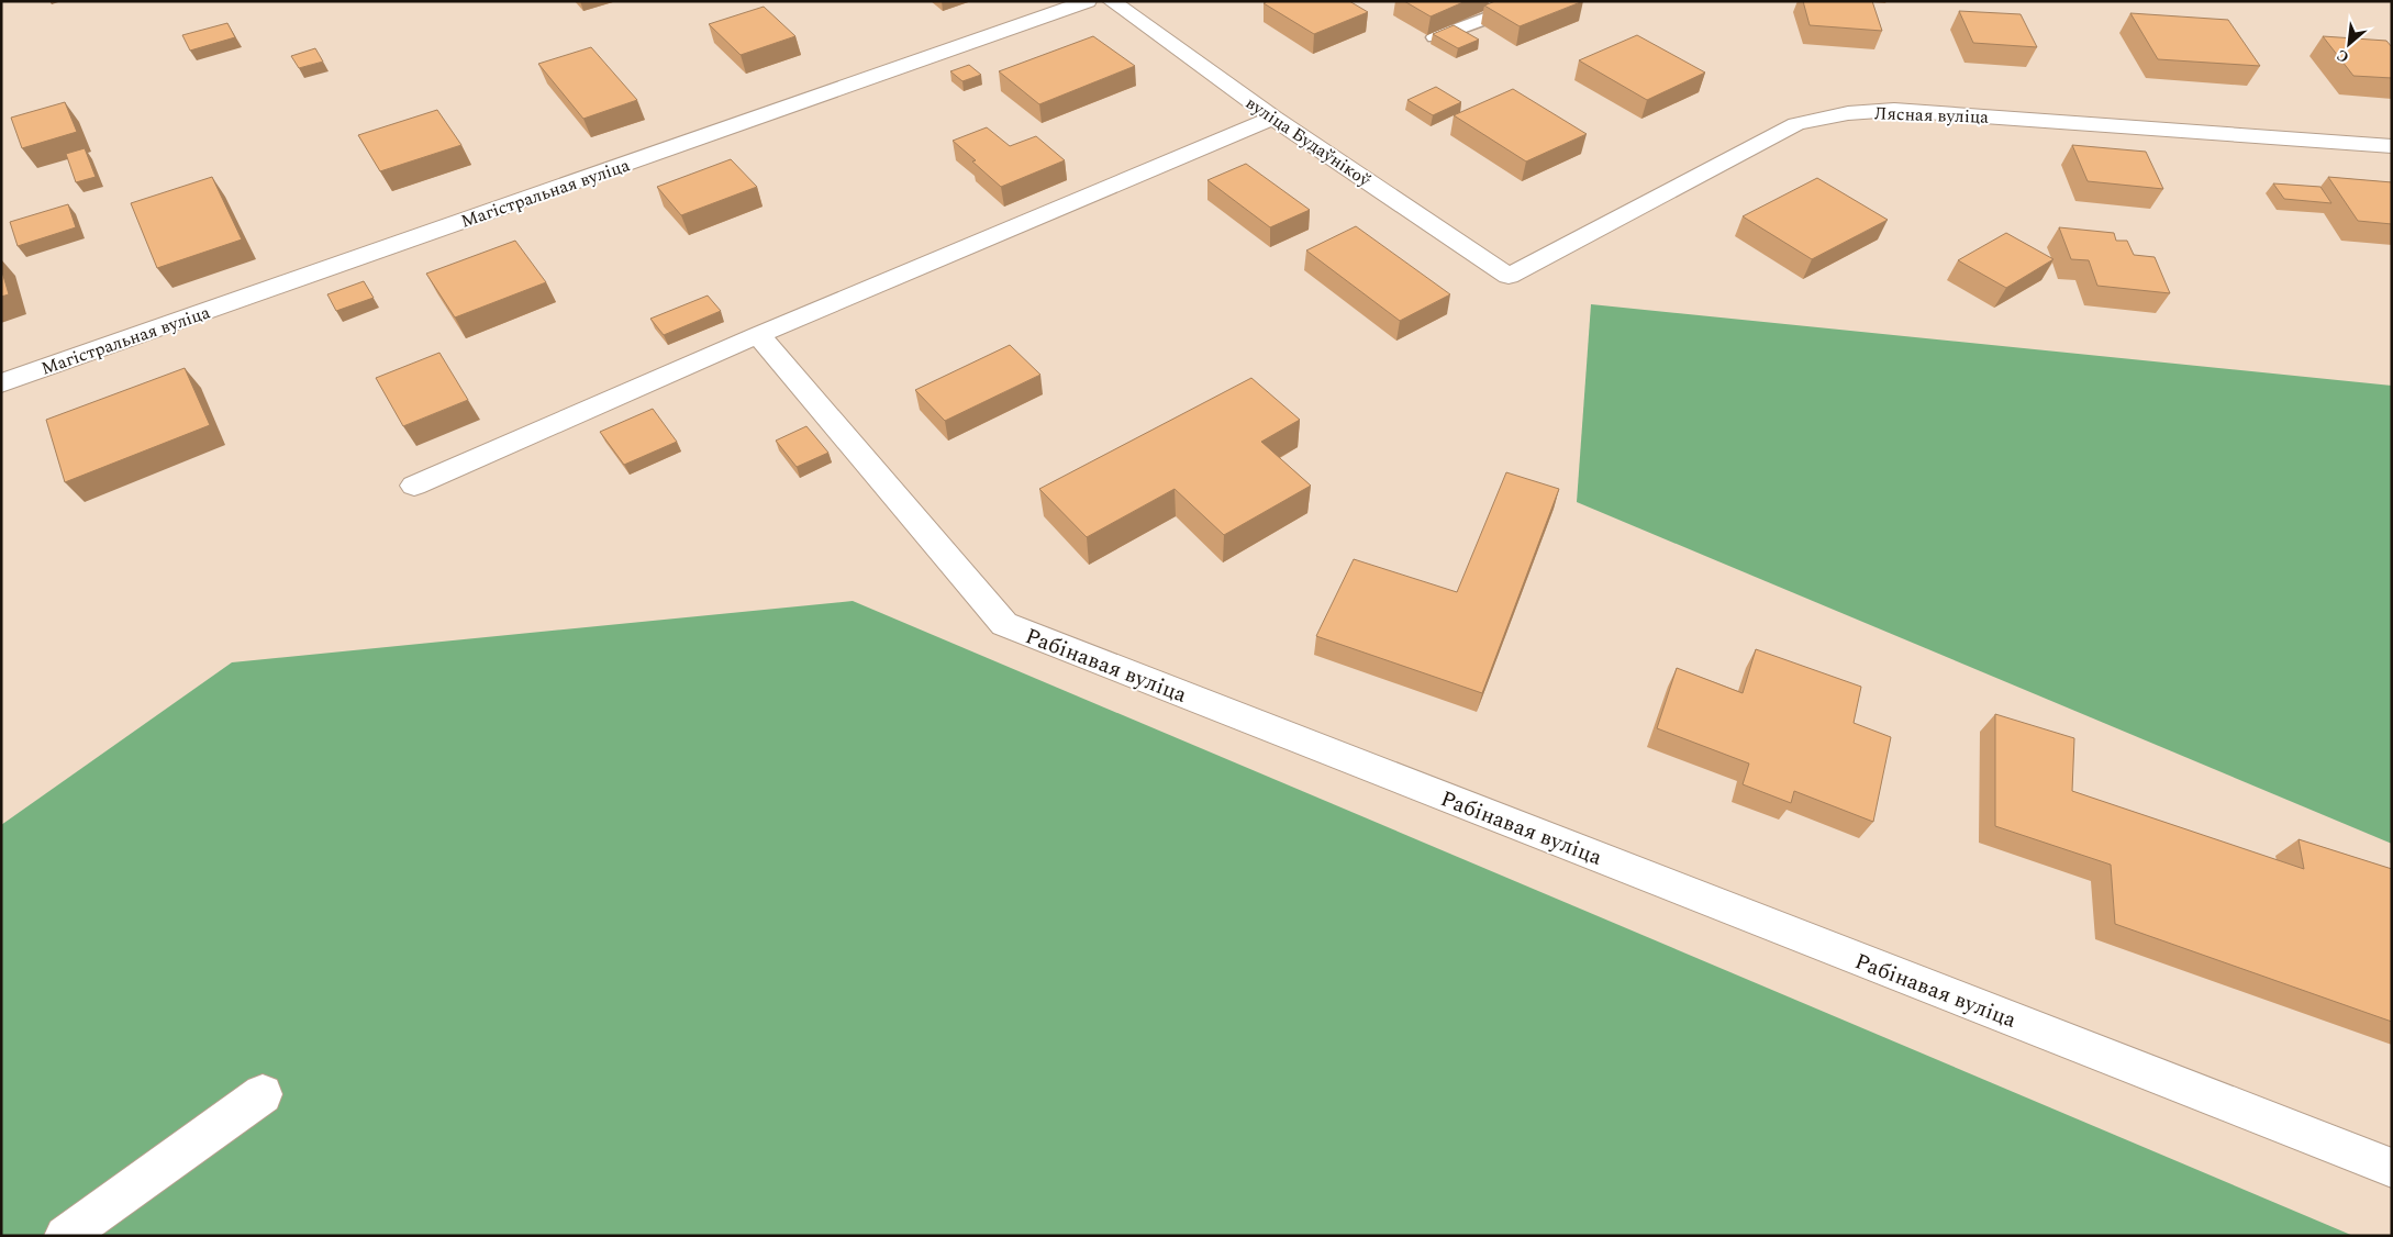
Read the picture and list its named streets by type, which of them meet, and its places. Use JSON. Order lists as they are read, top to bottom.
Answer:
{
  "streets": {
    "street": [
      "Лясная вуліца",
      "вуліца Будаўнікоў",
      "Магістральная вуліца",
      "Рабінавая вуліца"
    ]
  },
  "crossings": [
    ["Лясная вуліца", "вуліца Будаўнікоў"]
  ],
  "north": "bottom left"
}
